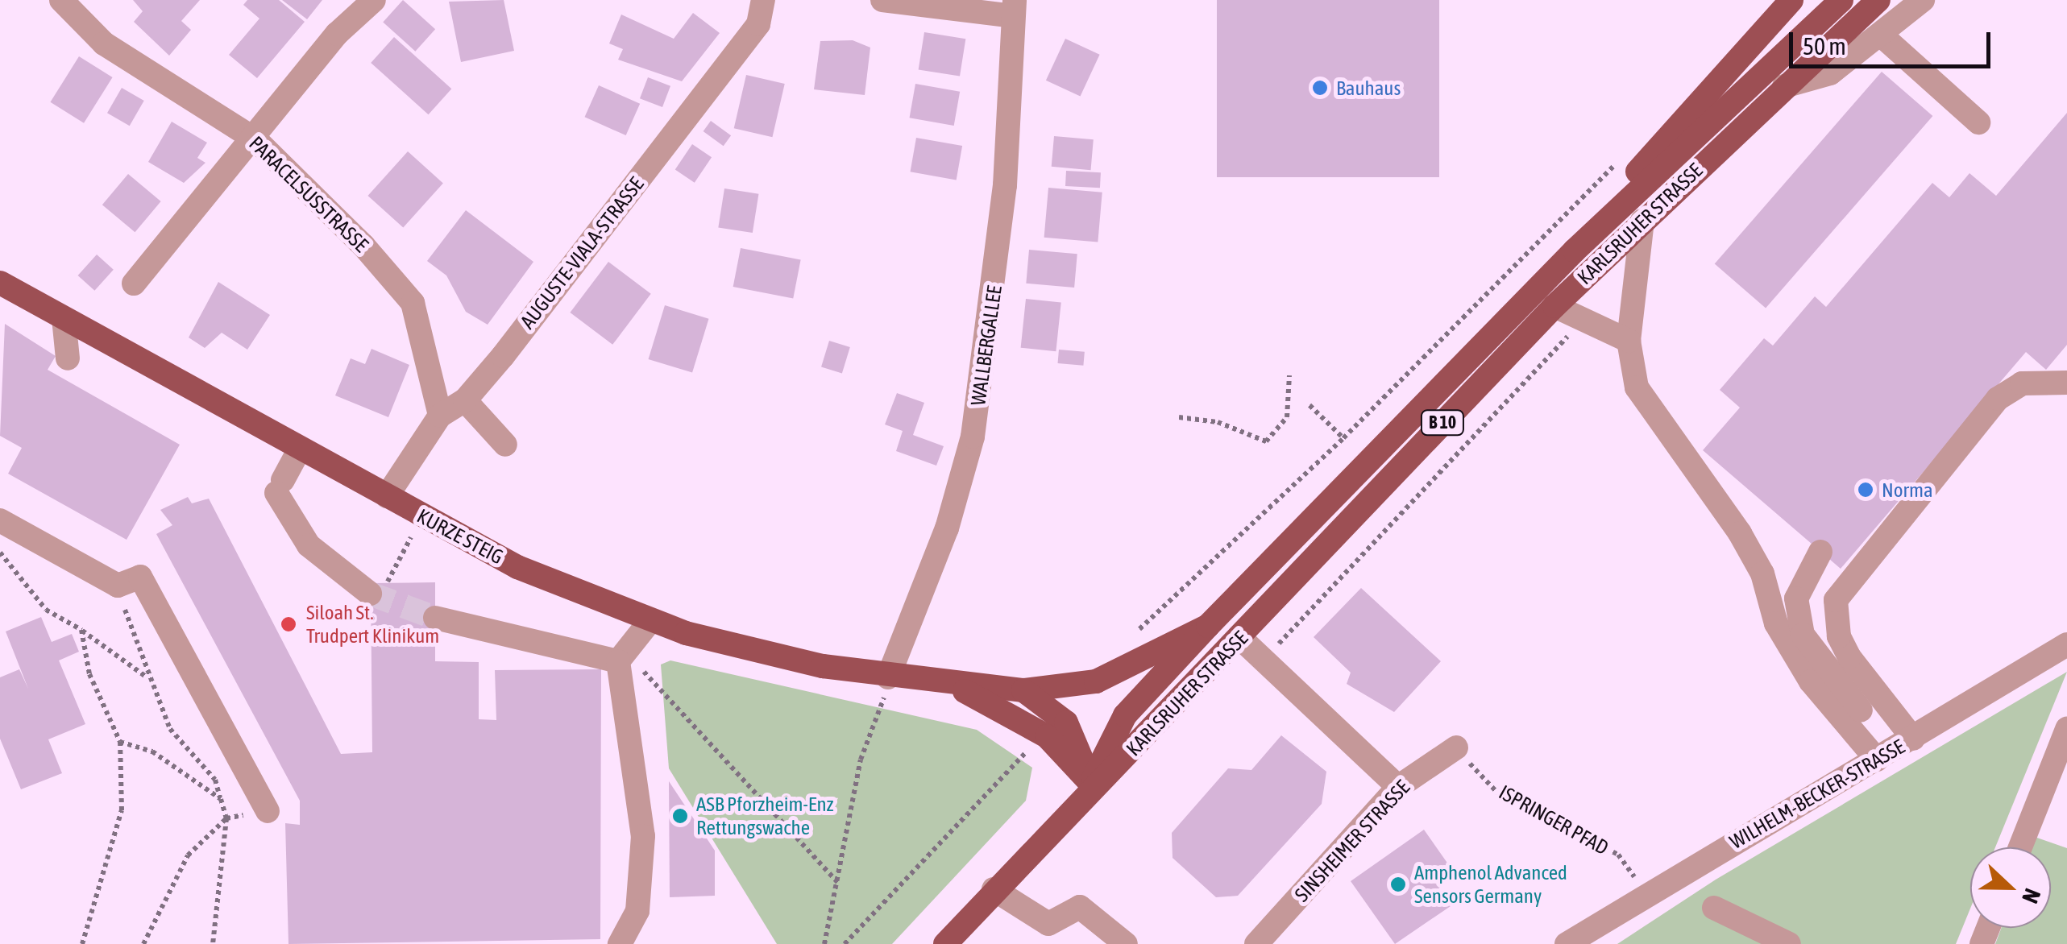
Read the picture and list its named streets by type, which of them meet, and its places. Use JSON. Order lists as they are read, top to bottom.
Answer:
{
  "streets": {
    "main road": ["KARLSRUHER STRASSE", "B 10", "KURZE STEIG"],
    "street": [
      "PARACELSUSSTRASSE",
      "AUGUSTE-VIALA-STRASSE",
      "WALLBERGALLEE",
      "WILHELM-BECKER-STRASSE",
      "SINSHEIMER STRASSE"
    ],
    "path": ["ISPRINGER PFAD"]
  },
  "crossings": [
    ["PARACELSUSSTRASSE", "AUGUSTE-VIALA-STRASSE"],
    ["KARLSRUHER STRASSE", "B 10"],
    ["KARLSRUHER STRASSE", "KURZE STEIG"],
    ["AUGUSTE-VIALA-STRASSE", "KURZE STEIG"],
    ["WALLBERGALLEE", "KURZE STEIG"],
    ["B 10", "KURZE STEIG"],
    ["WILHELM-BECKER-STRASSE", "ISPRINGER PFAD"],
    ["ISPRINGER PFAD", "SINSHEIMER STRASSE"]
  ],
  "places": [
    "Bauhaus",
    "Norma",
    "Siloah St. Trudpert Klinikum",
    "ASB Pforzheim-Enz Rettungswache",
    "Amphenol Advanced Sensors Germany"
  ],
  "scale_bar": "50 m",
  "north": "right"
}
